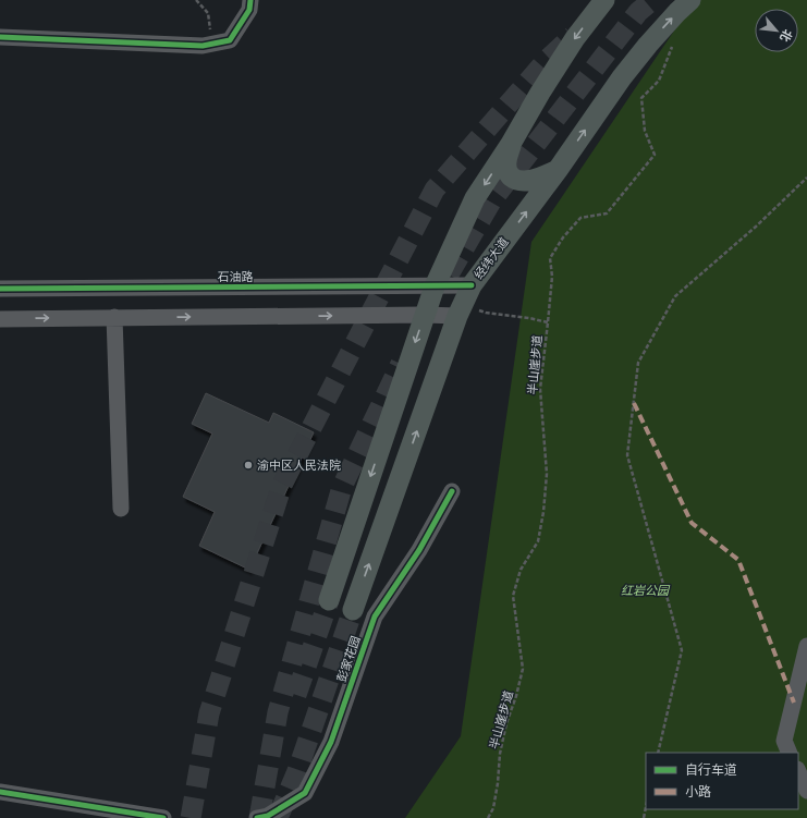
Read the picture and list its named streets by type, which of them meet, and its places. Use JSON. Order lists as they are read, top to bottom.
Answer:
{
  "streets": {
    "main road": ["经纬大道"],
    "street": ["石油路", "彭家花园"],
    "path": ["半山崖步道"]
  },
  "crossings": [
    ["经纬大道", "石油路"]
  ],
  "parks": ["红岩公园"],
  "places": ["渝中区人民法院"],
  "legend": ["自行车道", "小路"],
  "north": "bottom right"
}
